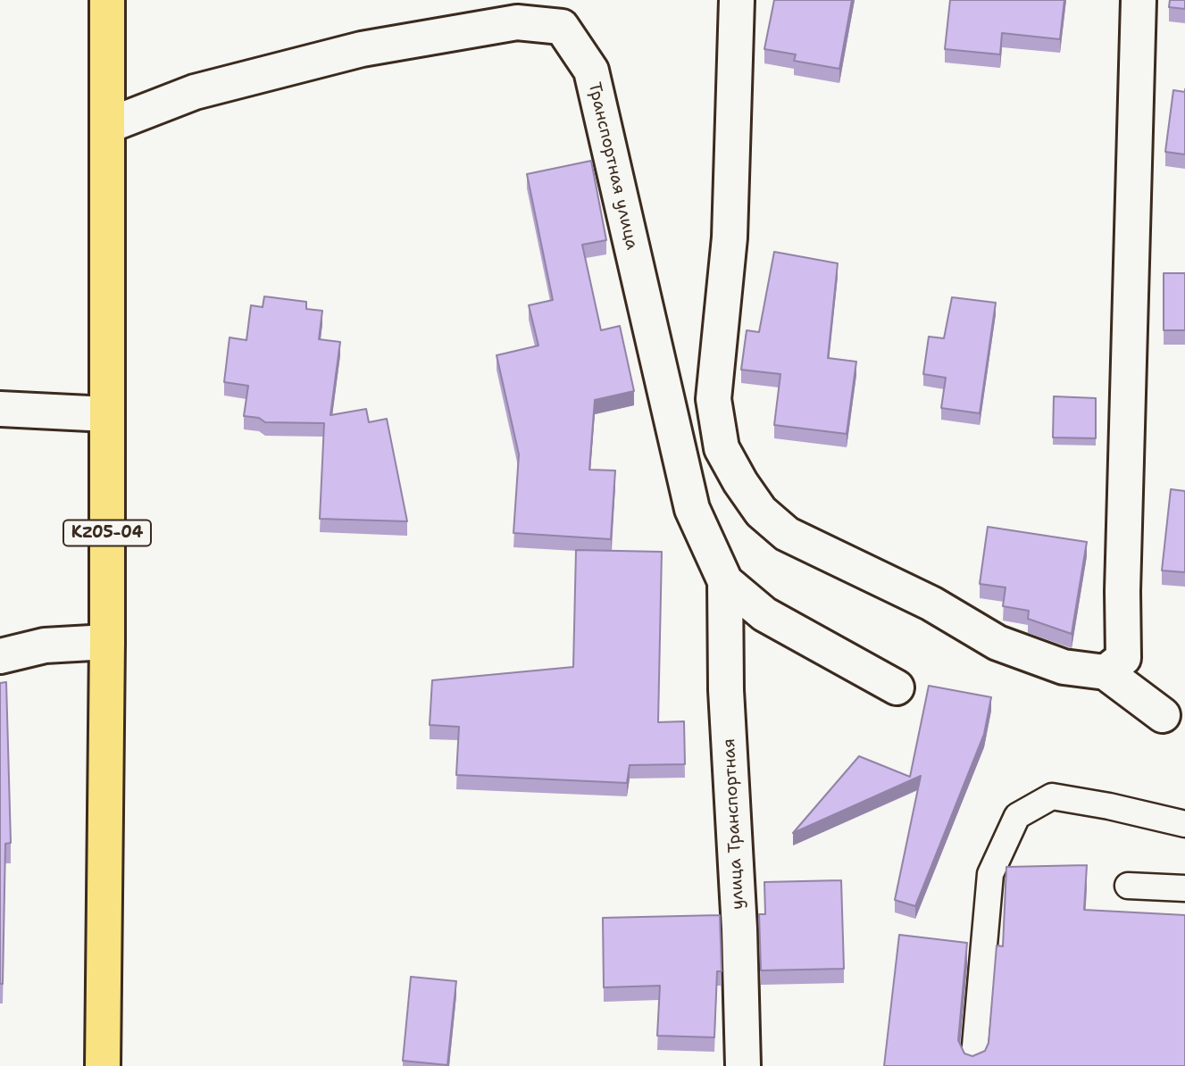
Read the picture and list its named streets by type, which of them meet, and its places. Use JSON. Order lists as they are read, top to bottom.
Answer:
{
  "streets": {
    "main road": ["KZ05-04"],
    "street": ["Транспортная улица", "улица Транспортная"]
  },
  "crossings": [
    ["Транспортная улица", "KZ05-04"],
    ["Транспортная улица", "улица Транспортная"]
  ]
}
